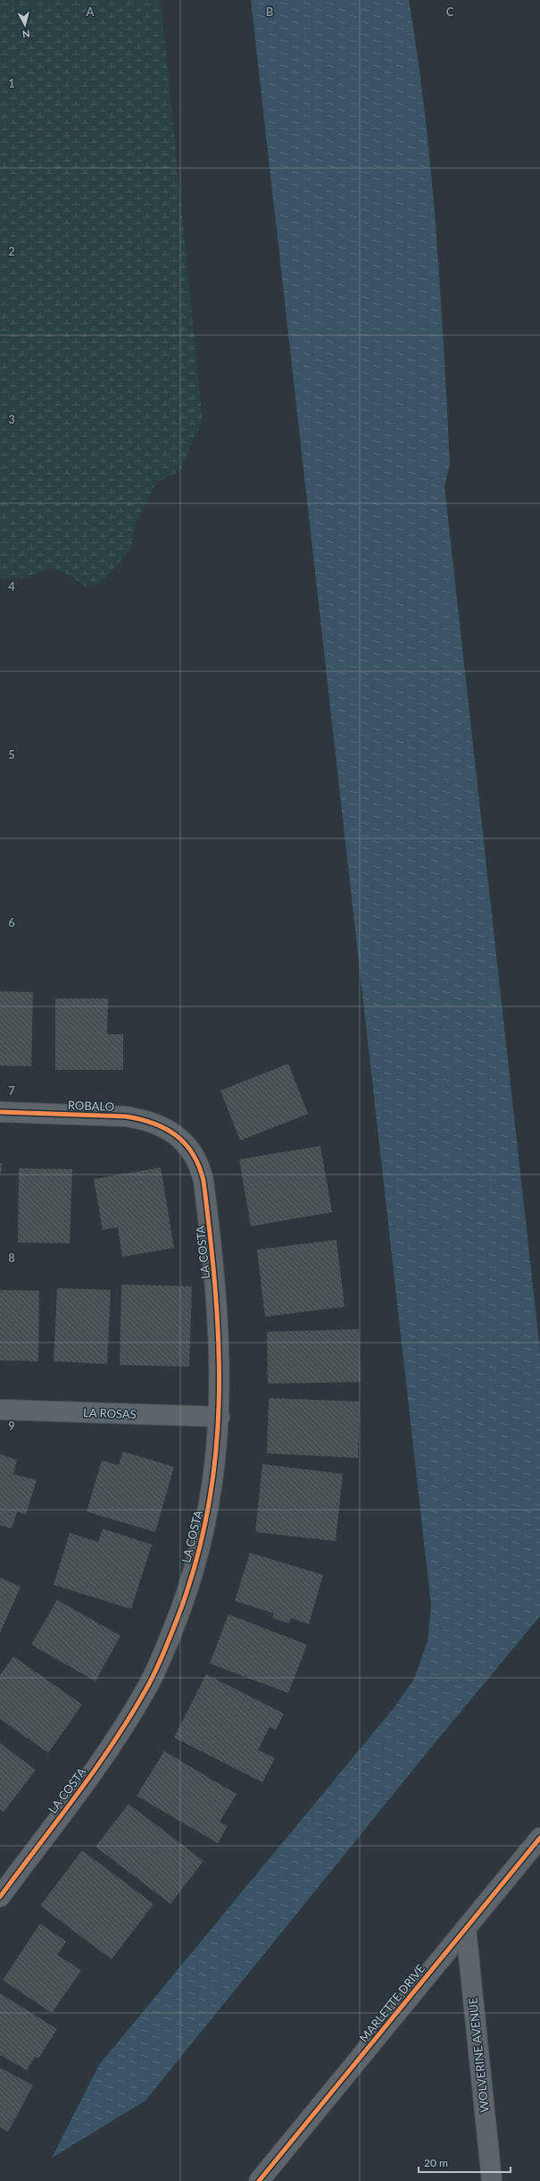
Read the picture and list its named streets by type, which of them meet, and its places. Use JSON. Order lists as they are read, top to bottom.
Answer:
{
  "streets": {
    "street": [
      "ROBALO",
      "LA COSTA",
      "LA ROSAS",
      "MARLETTE DRIVE",
      "WOLVERINE AVENUE"
    ]
  },
  "crossings": [
    ["ROBALO", "LA COSTA"],
    ["LA COSTA", "LA ROSAS"],
    ["MARLETTE DRIVE", "WOLVERINE AVENUE"]
  ],
  "scale_bar": "20 m",
  "north": "bottom",
  "grid": {
    "columns": ["A", "B", "C"],
    "rows": [
      "1",
      "2",
      "3",
      "4",
      "5",
      "6",
      "7",
      "8",
      "9"
    ]
  }
}
